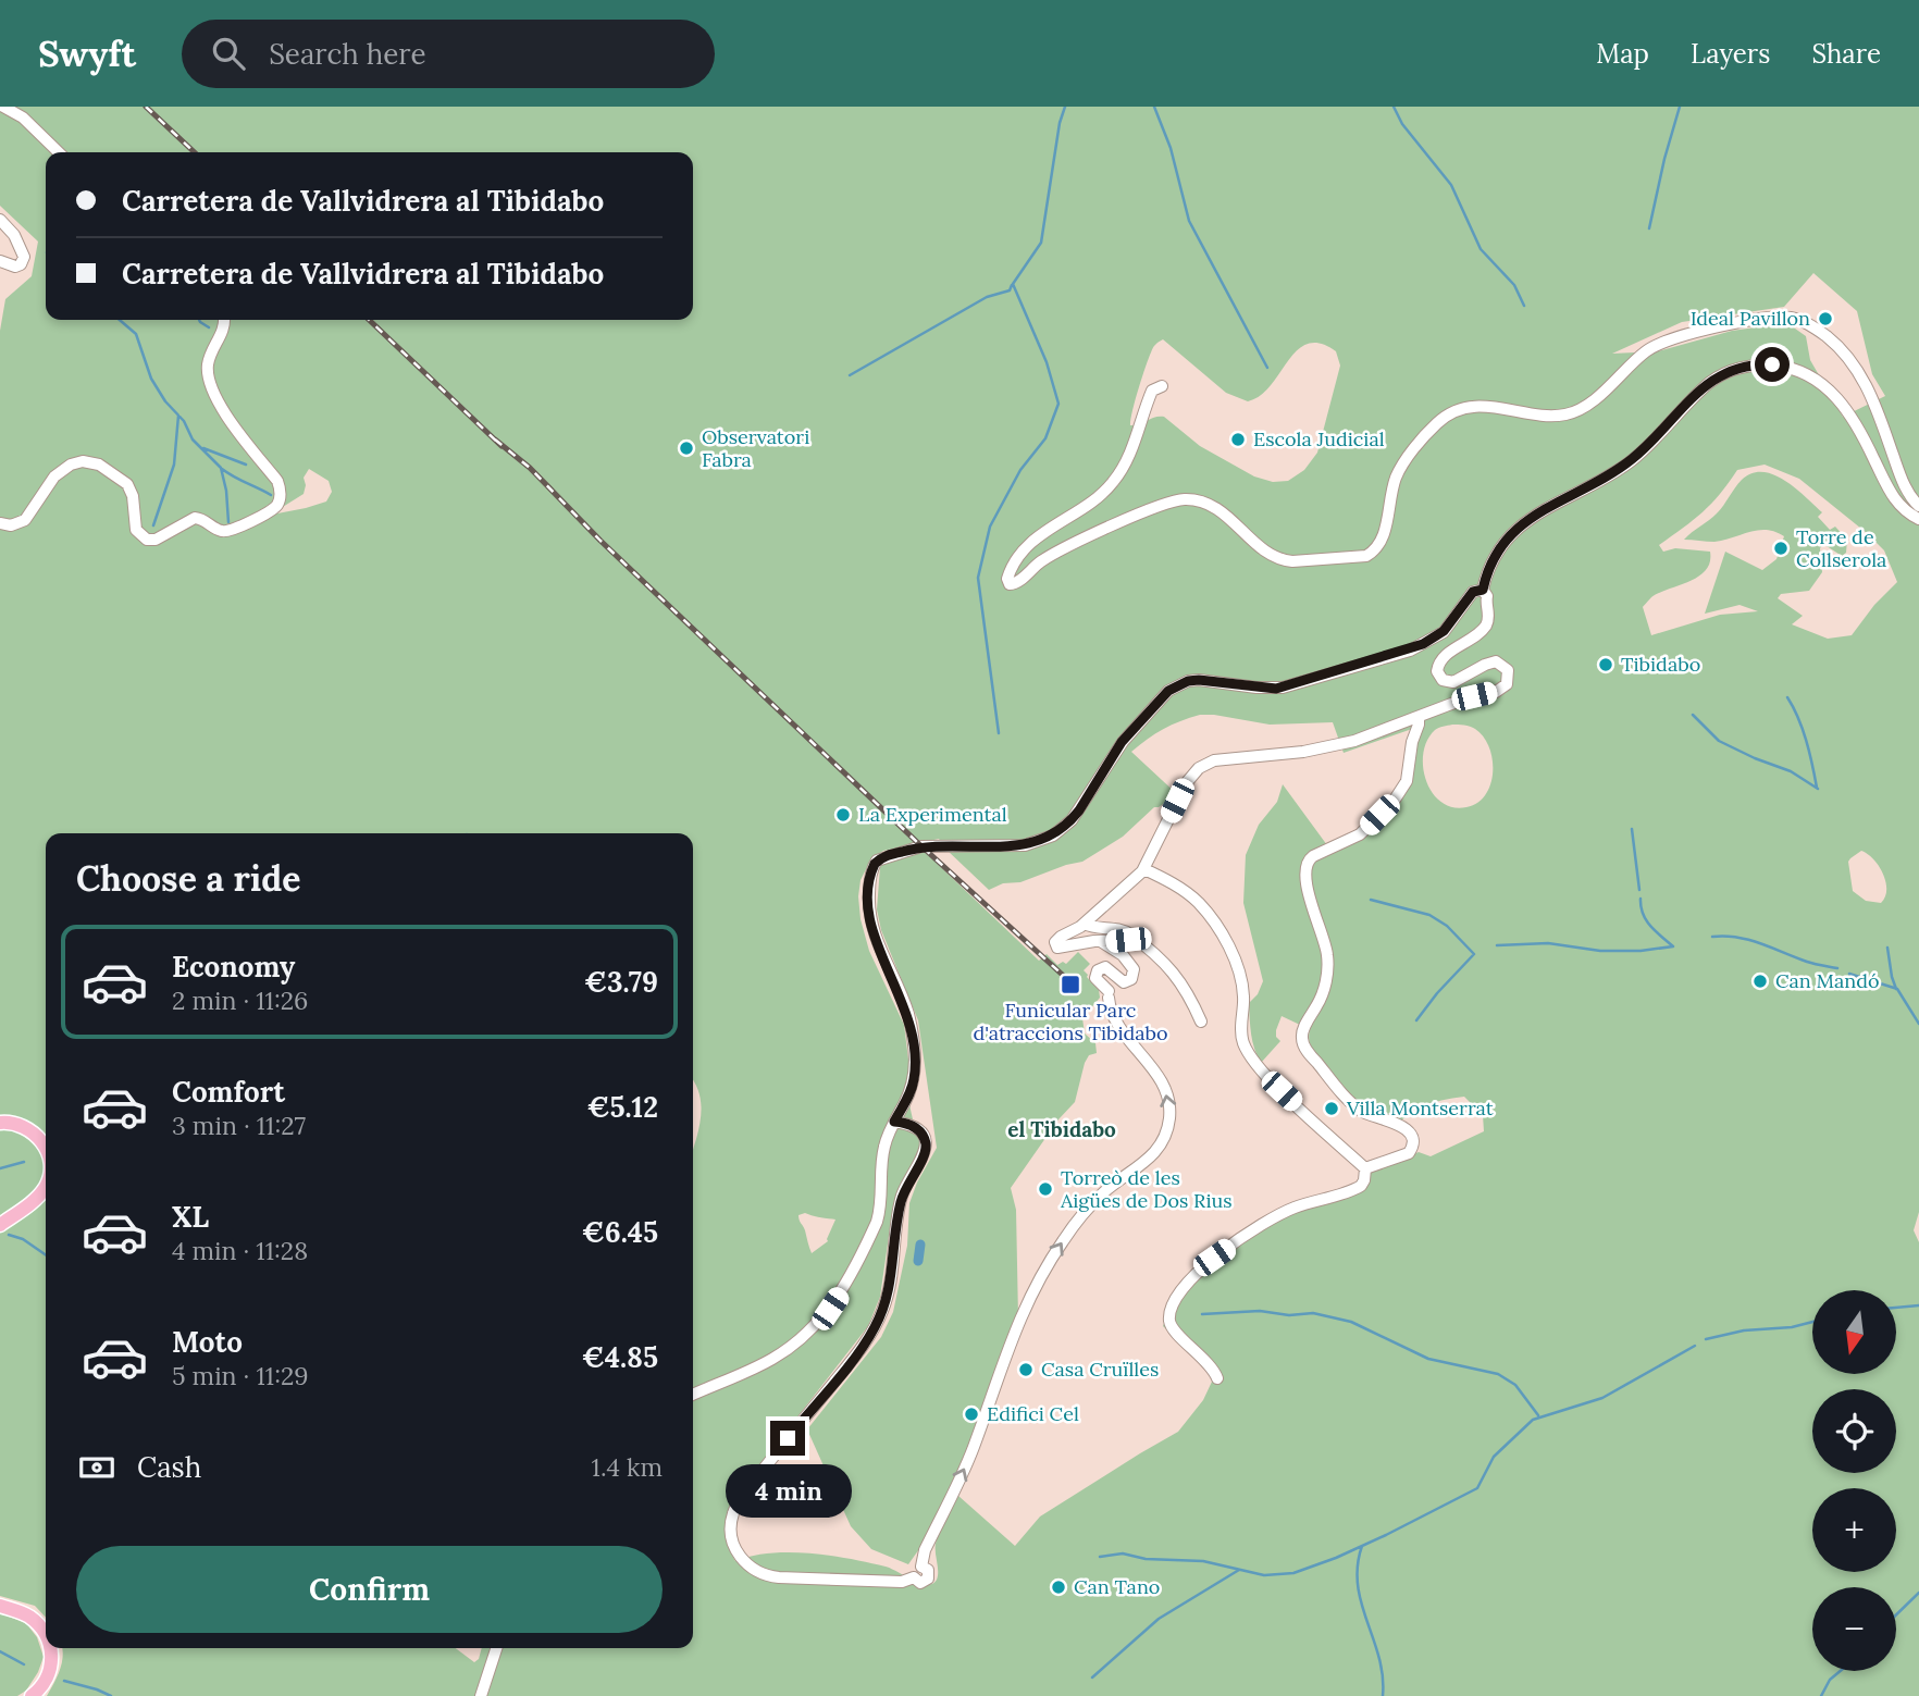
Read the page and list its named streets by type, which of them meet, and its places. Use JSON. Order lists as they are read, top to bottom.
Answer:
{
  "districts": ["el Tibidabo"],
  "places": {
    "other": [
      "Ideal Pavillon",
      "Escola Judicial",
      "Observatori Fabra",
      "Torre de Collserola",
      "Tibidabo",
      "La Experimental",
      "Can Mandó",
      "Villa Montserrat",
      "Torreò de les Aigües de Dos Rius",
      "Casa Cruïlles",
      "Edifici Cel",
      "Can Tano"
    ],
    "transit": ["Funicular Parc d'atraccions Tibidabo"]
  },
  "north": "bottom",
  "page": {
    "header": "Swyft",
    "search": "Search here",
    "nav": ["Map", "Layers", "Share"],
    "banner": ["Carretera de Vallvidrera al Tibidabo", "Carretera de Vallvidrera al Tibidabo"],
    "heading": "Choose a ride",
    "list": [
      {
        "name": "Economy",
        "note": "2 min · 11:26",
        "value": "€3.79"
      },
      {
        "name": "Comfort",
        "note": "3 min · 11:27",
        "value": "€5.12"
      },
      {
        "name": "XL",
        "note": "4 min · 11:28",
        "value": "€6.45"
      },
      {
        "name": "Moto",
        "note": "5 min · 11:29",
        "value": "€4.85"
      }
    ],
    "map_buttons": ["+", "−"],
    "pay": ["Cash", "1.4 km"],
    "bubble": "4 min",
    "buttons": "Confirm"
  }
}
